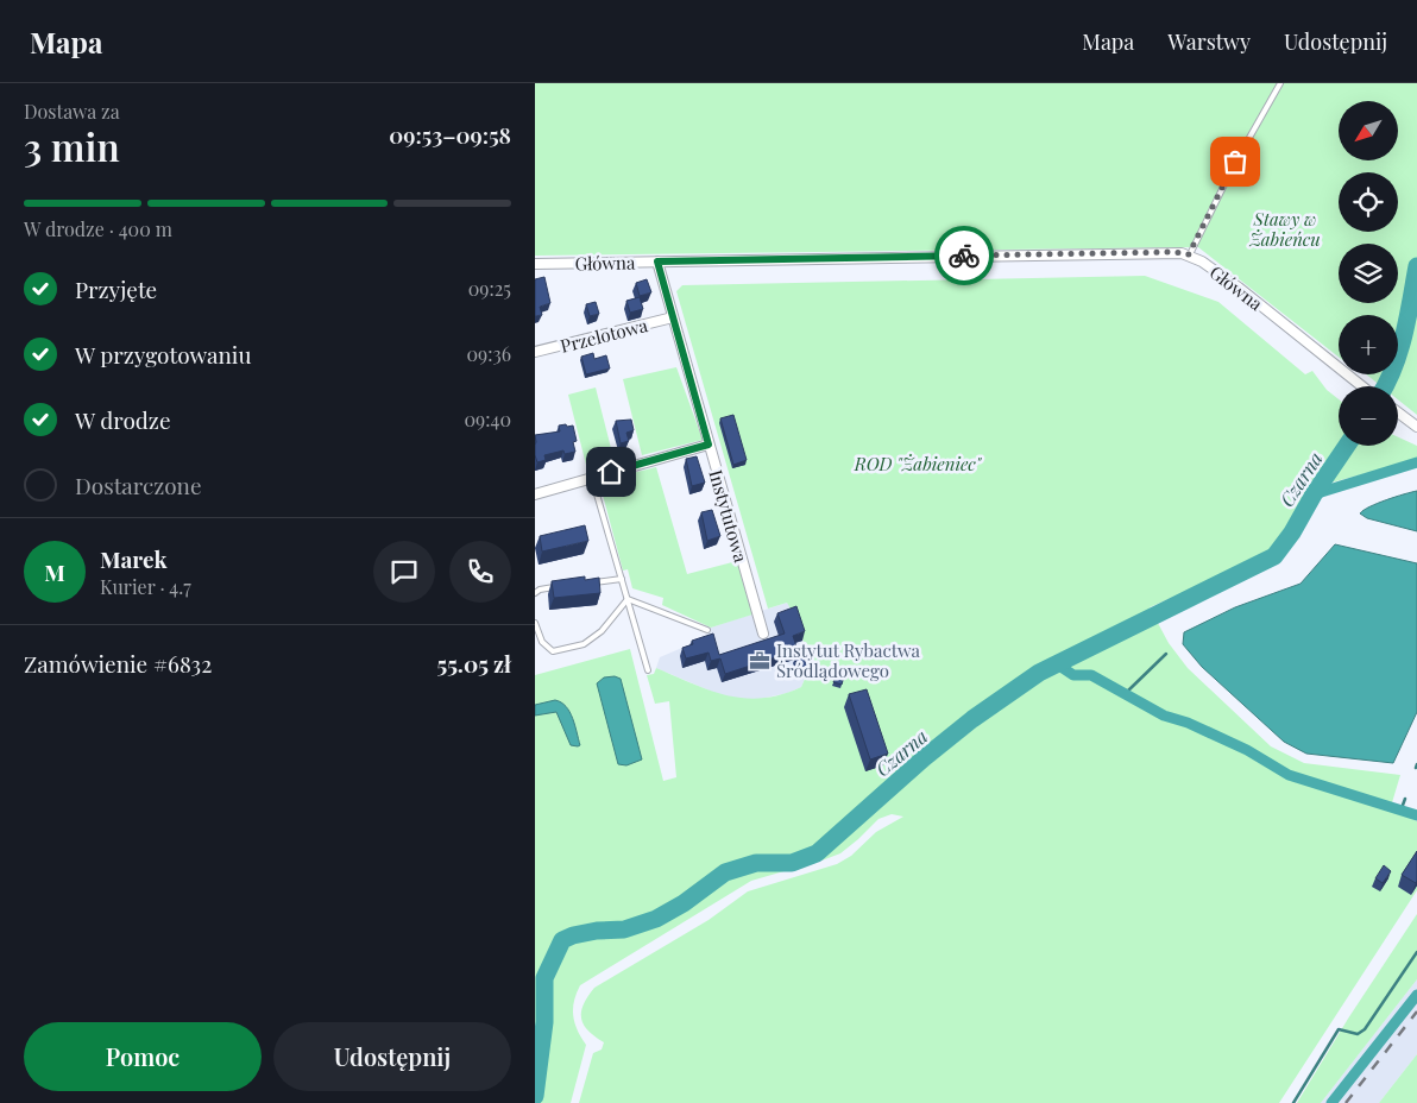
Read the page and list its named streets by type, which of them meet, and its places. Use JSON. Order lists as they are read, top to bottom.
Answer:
{
  "streets": {
    "street": ["Główna", "Przelotowa", "Instytutowa"]
  },
  "crossings": [
    ["Główna", "Instytutowa"],
    ["Przelotowa", "Instytutowa"]
  ],
  "water": ["Czarna"],
  "parks": ["Stawy w Żabieńcu", "ROD \"Żabieniec\""],
  "places": {
    "office": ["Instytut Rybactwa Śródlądowego"]
  },
  "north": "bottom left",
  "page": {
    "header": "Mapa",
    "nav": ["Mapa", "Warstwy", "Udostępnij"],
    "heading": ["3 min", "Dostawa za", "09:53–09:58"],
    "panel": [
      "Marek",
      "Kurier · 4.7",
      "Zamówienie #6832",
      "55.05 zł"
    ],
    "map_buttons": ["+", "−"],
    "bar": "W drodze · 400 m",
    "list": [
      ["Przyjęte", "09:25"],
      ["W przygotowaniu", "09:36"],
      ["W drodze", "09:40"],
      "Dostarczone"
    ],
    "round": "M",
    "buttons": ["Pomoc", "Udostępnij"]
  }
}
